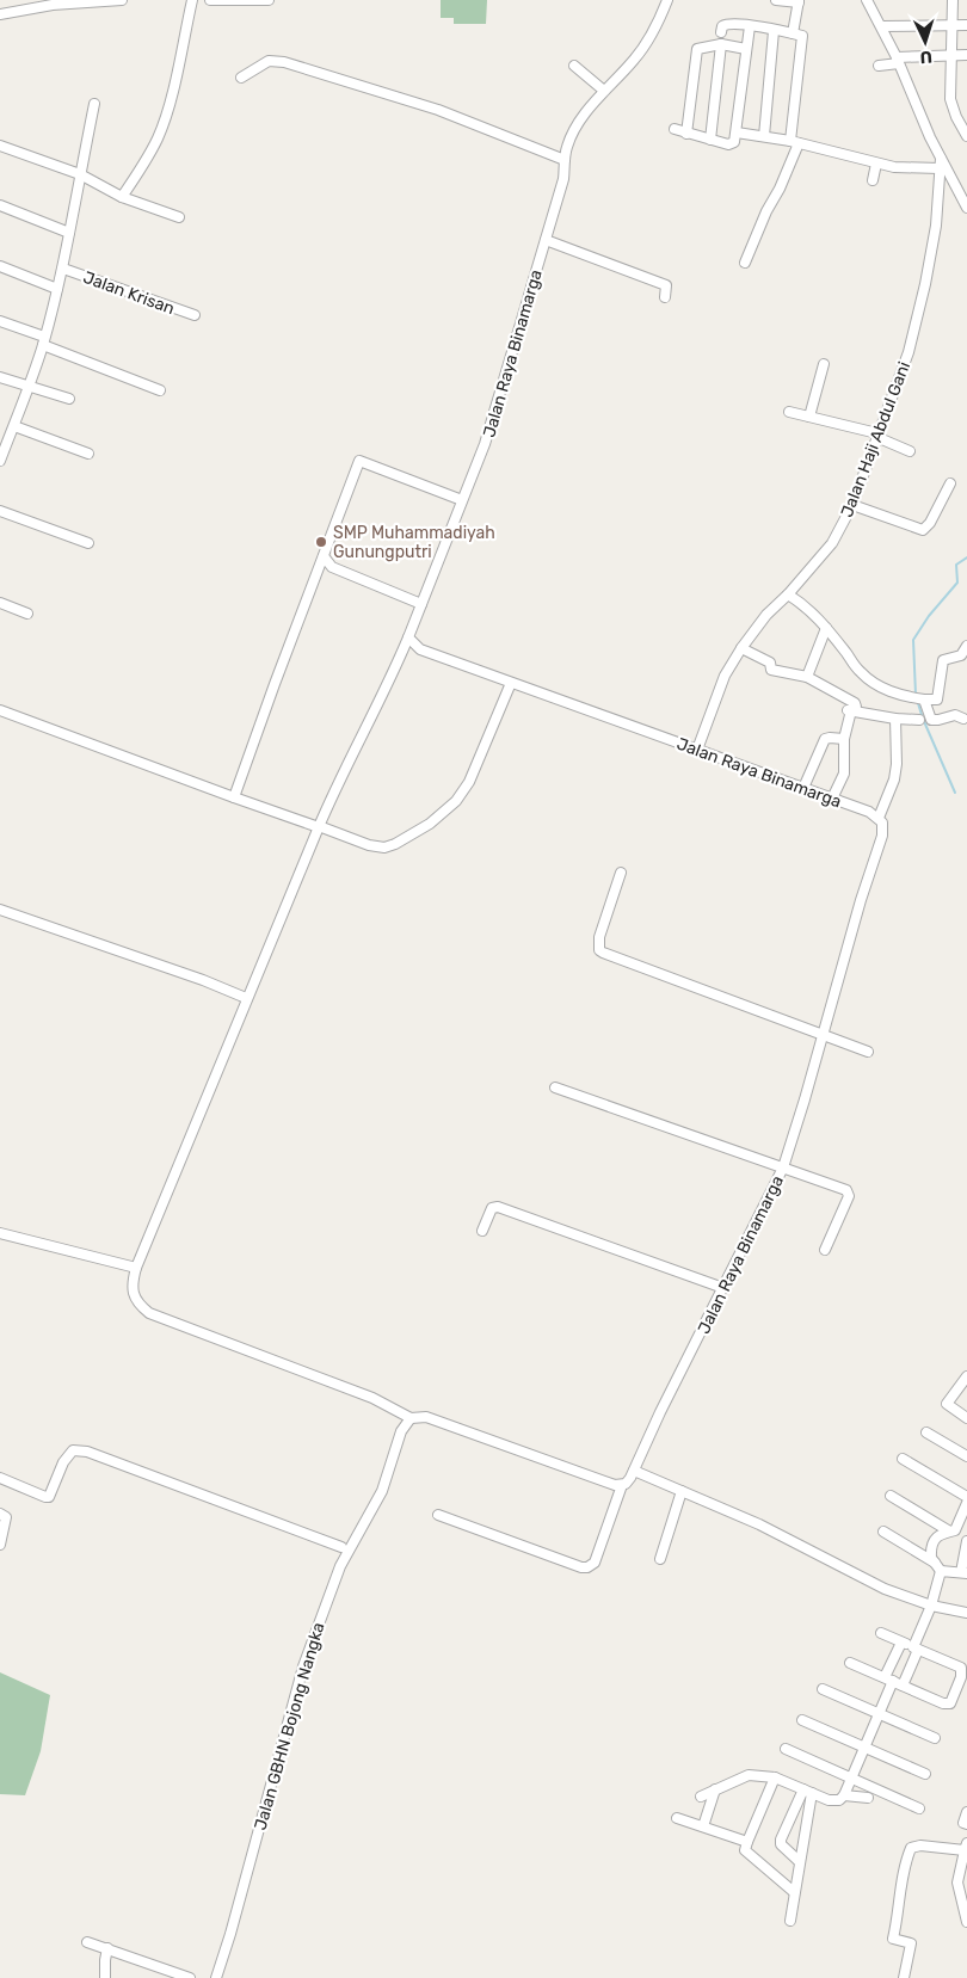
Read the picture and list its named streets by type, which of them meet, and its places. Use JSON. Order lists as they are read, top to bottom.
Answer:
{
  "streets": {
    "street": [
      "Jalan Krisan",
      "Jalan Raya Binamarga",
      "Jalan Haji Abdul Gani",
      "Jalan GBHN Bojong Nangka"
    ]
  },
  "crossings": [
    ["Jalan Raya Binamarga", "Jalan Haji Abdul Gani"]
  ],
  "places": ["SMP Muhammadiyah Gunungputri"],
  "north": "bottom"
}
